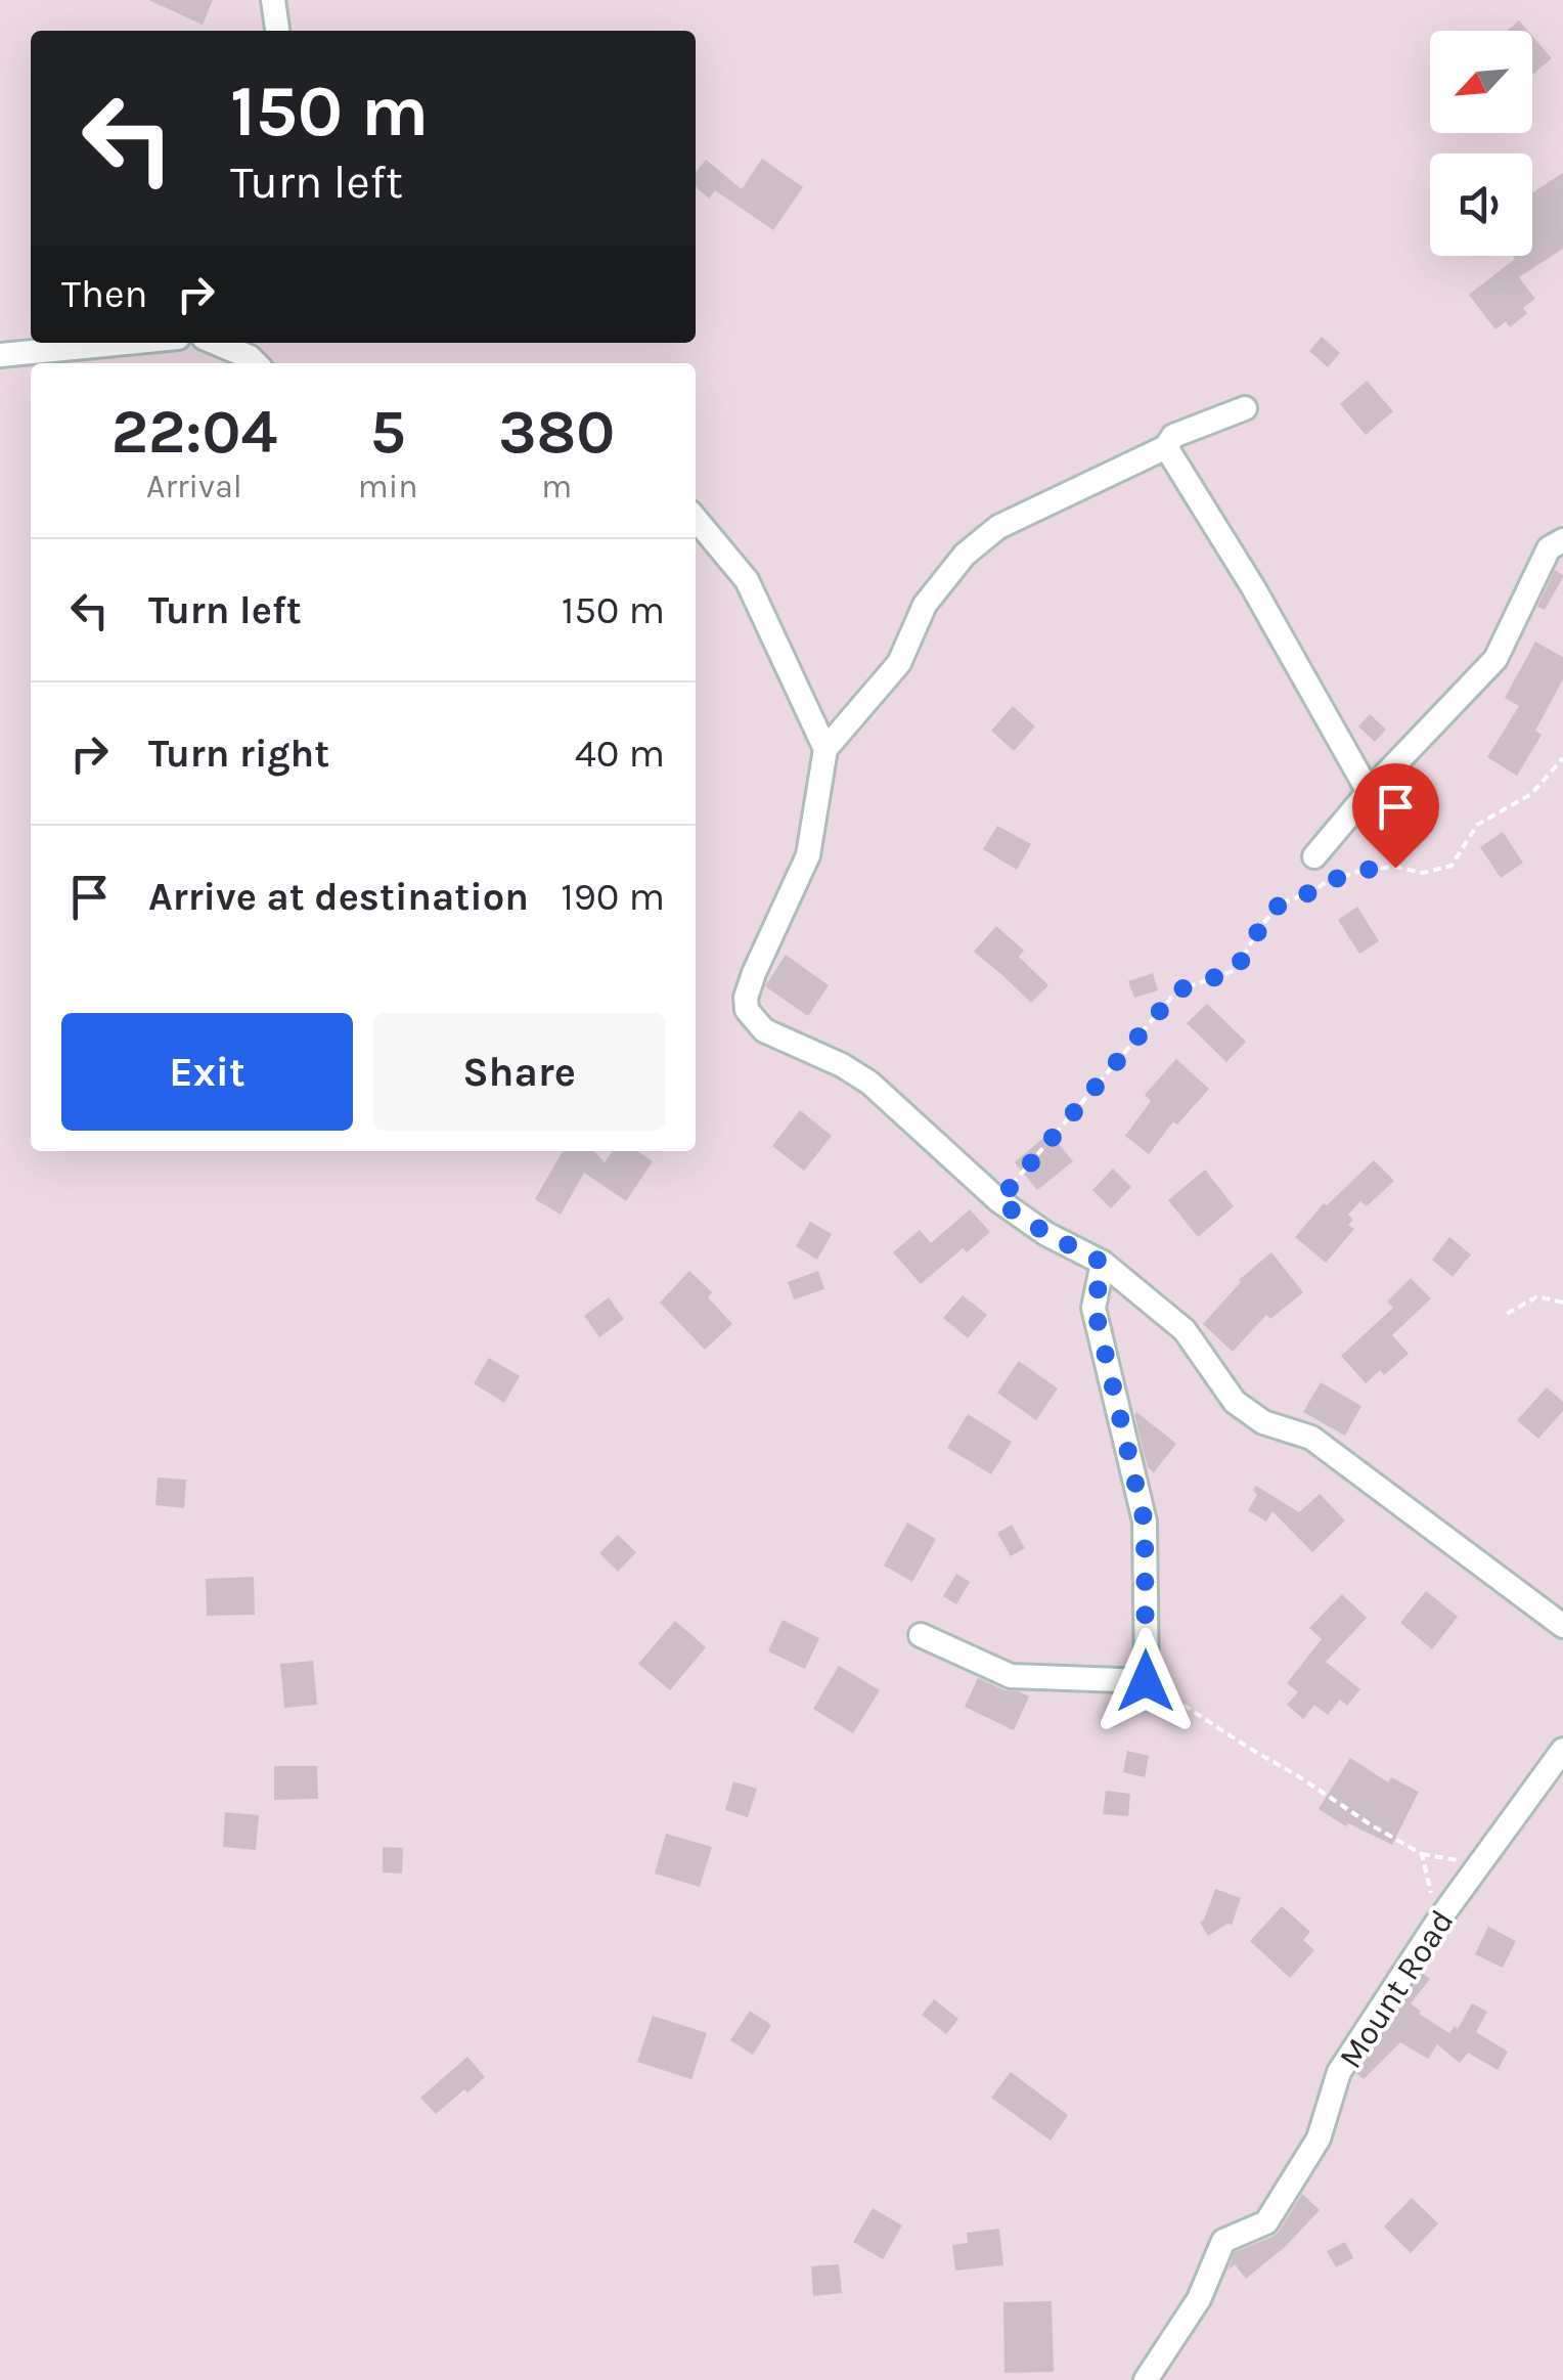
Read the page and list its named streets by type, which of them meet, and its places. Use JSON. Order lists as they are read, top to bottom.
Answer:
{
  "streets": {
    "street": ["Mount Road"]
  },
  "north": "bottom left",
  "page": {
    "turn": ["150 m", "Turn left"],
    "then": "Then",
    "eta": [
      "22:04",
      "Arrival",
      "5",
      "min",
      "380",
      "m"
    ],
    "list": [
      {
        "name": "Turn left",
        "value": "150 m"
      },
      {
        "name": "Turn right",
        "value": "40 m"
      },
      {
        "name": "Arrive at destination",
        "value": "190 m"
      }
    ],
    "buttons": ["Exit", "Share"]
  }
}
